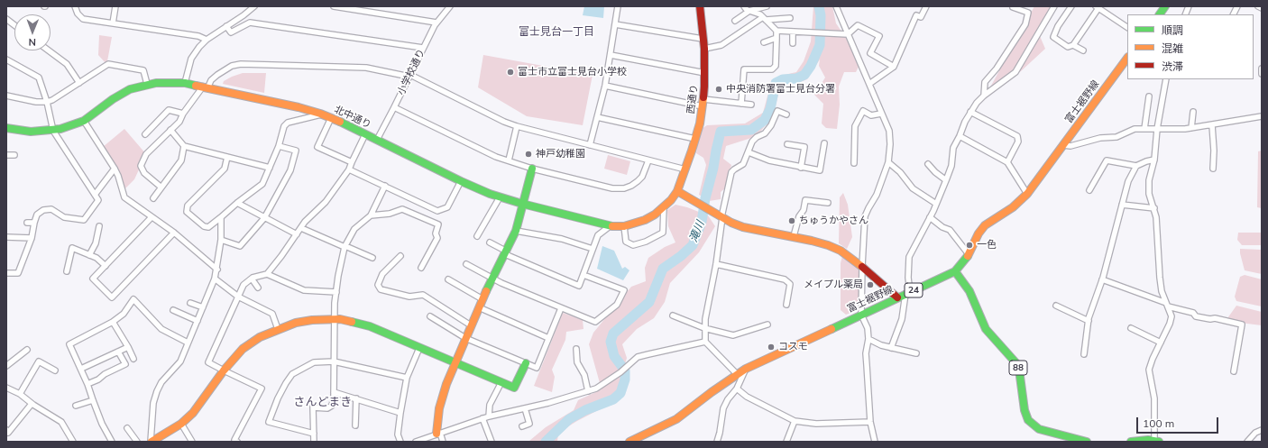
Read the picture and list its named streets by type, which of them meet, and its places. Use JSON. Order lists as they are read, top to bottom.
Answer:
{
  "streets": {
    "street": [
      "小学校通り",
      "西通り",
      "富士裾野線",
      "北中通り",
      "24",
      "88"
    ]
  },
  "crossings": [
    ["小学校通り", "北中通り"],
    ["西通り", "北中通り"],
    ["富士裾野線", "88"]
  ],
  "districts": ["富士見台一丁目", "さんどまき"],
  "water": ["滝川"],
  "places": [
    "富士市立富士見台小学校",
    "中央消防署富士見台分署",
    "神戸幼稚園",
    "ちゅうかやさん",
    "一色",
    "メイプル薬局",
    "コスモ"
  ],
  "legend": ["順調", "混雑", "渋滞"],
  "scale_bar": "100 m",
  "north": "bottom"
}
